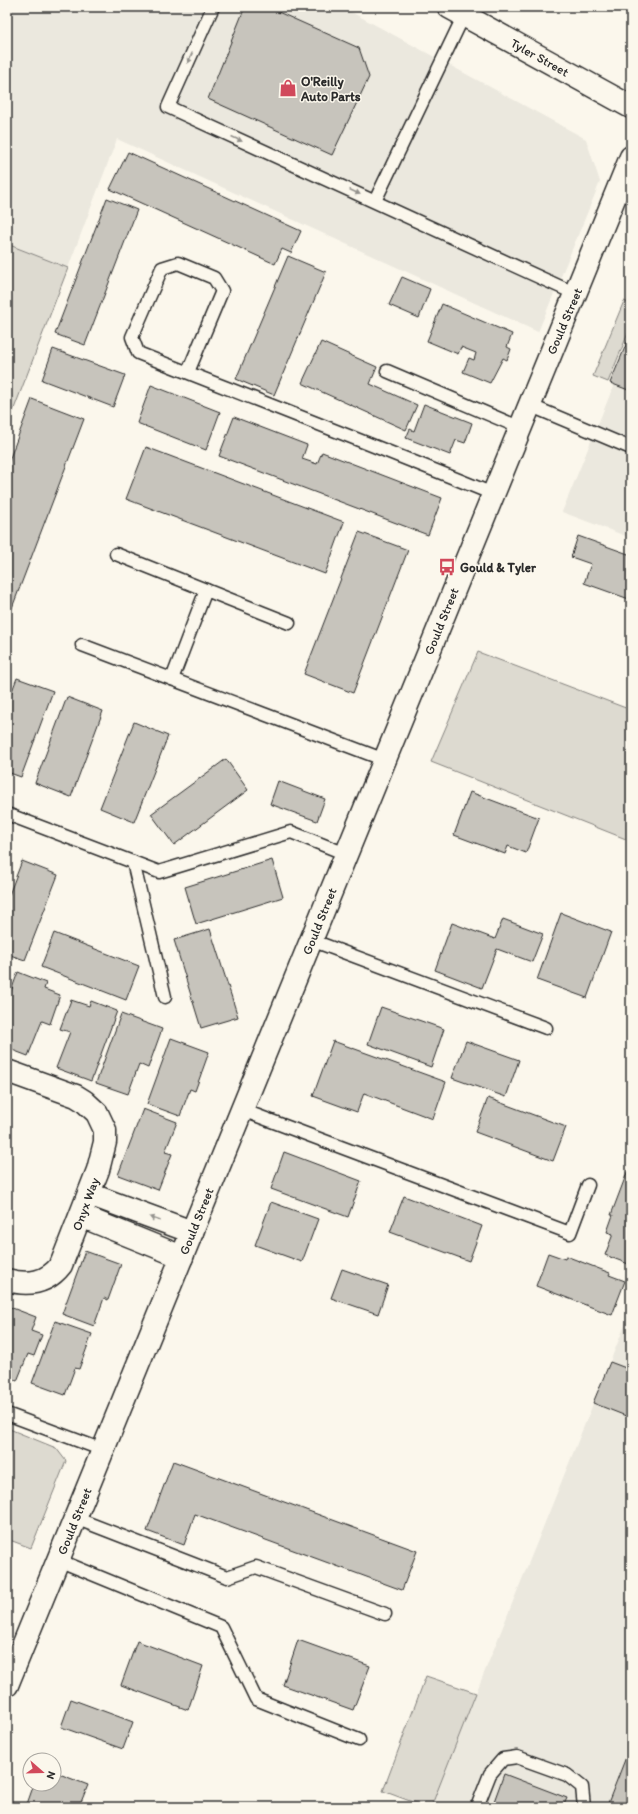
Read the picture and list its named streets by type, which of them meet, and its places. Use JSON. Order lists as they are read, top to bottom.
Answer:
{
  "streets": {
    "street": ["Tyler Street", "Gould Street", "Onyx Way"]
  },
  "places": {
    "shop": ["O'Reilly Auto Parts"],
    "bus stop": ["Gould & Tyler"]
  },
  "north": "right"
}
